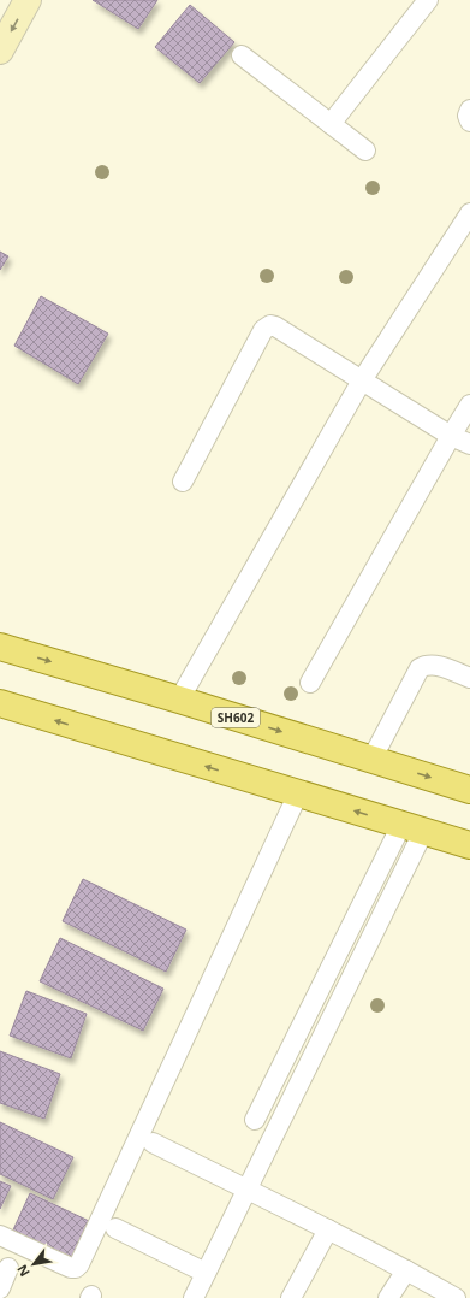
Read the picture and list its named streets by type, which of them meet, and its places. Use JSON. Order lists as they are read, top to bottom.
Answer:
{
  "streets": {
    "main road": ["SH602"]
  },
  "north": "bottom left"
}
